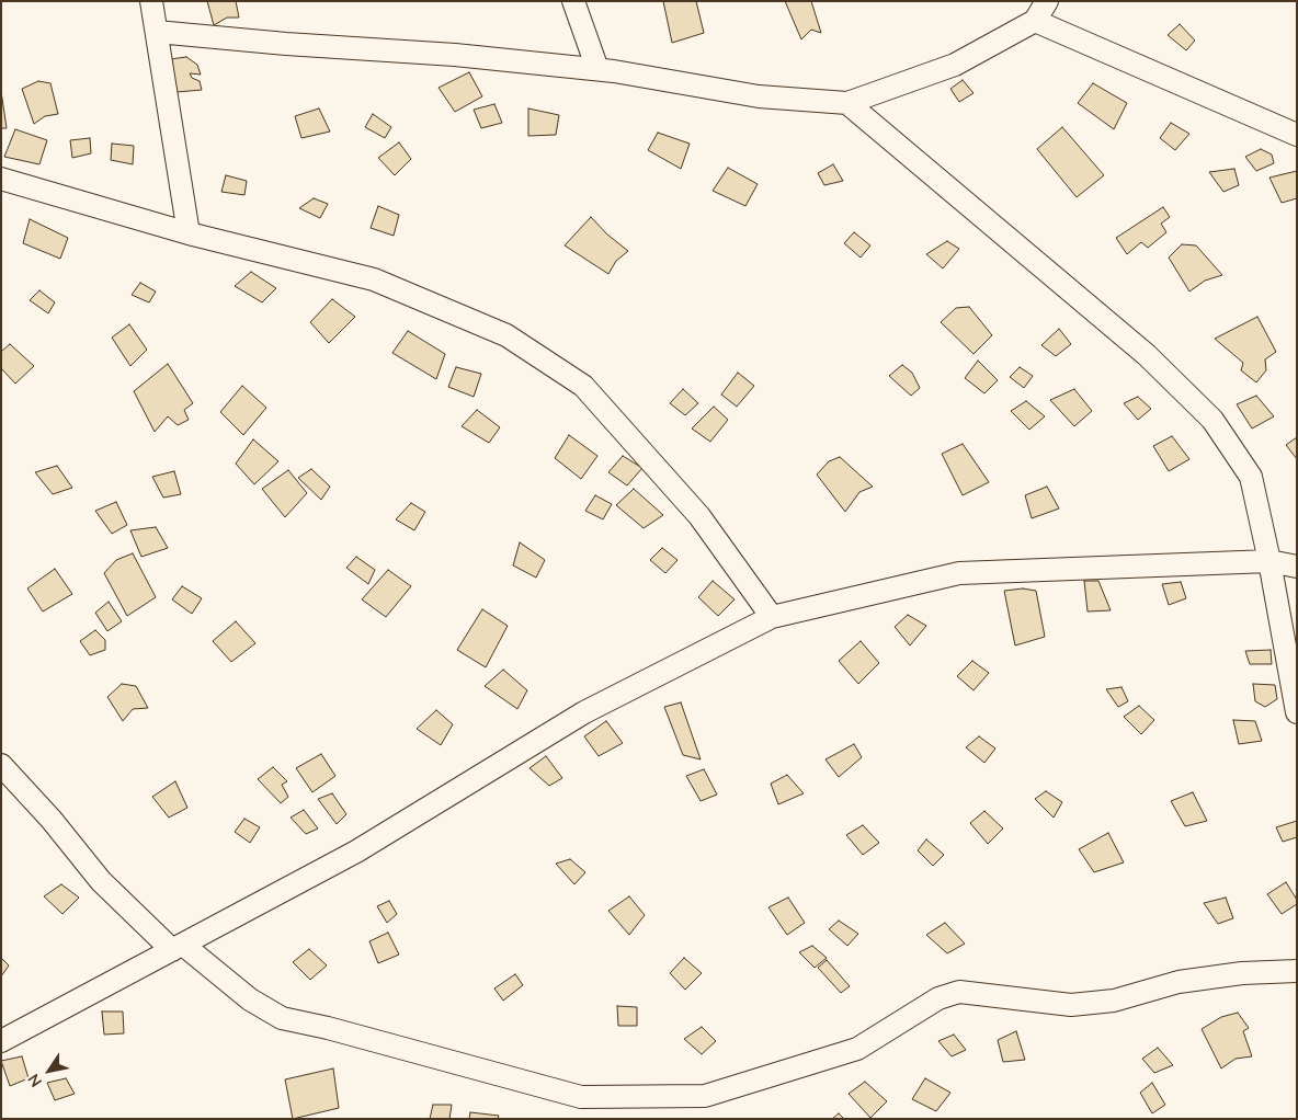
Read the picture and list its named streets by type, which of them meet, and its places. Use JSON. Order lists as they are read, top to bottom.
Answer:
{
  "north": "bottom left"
}
